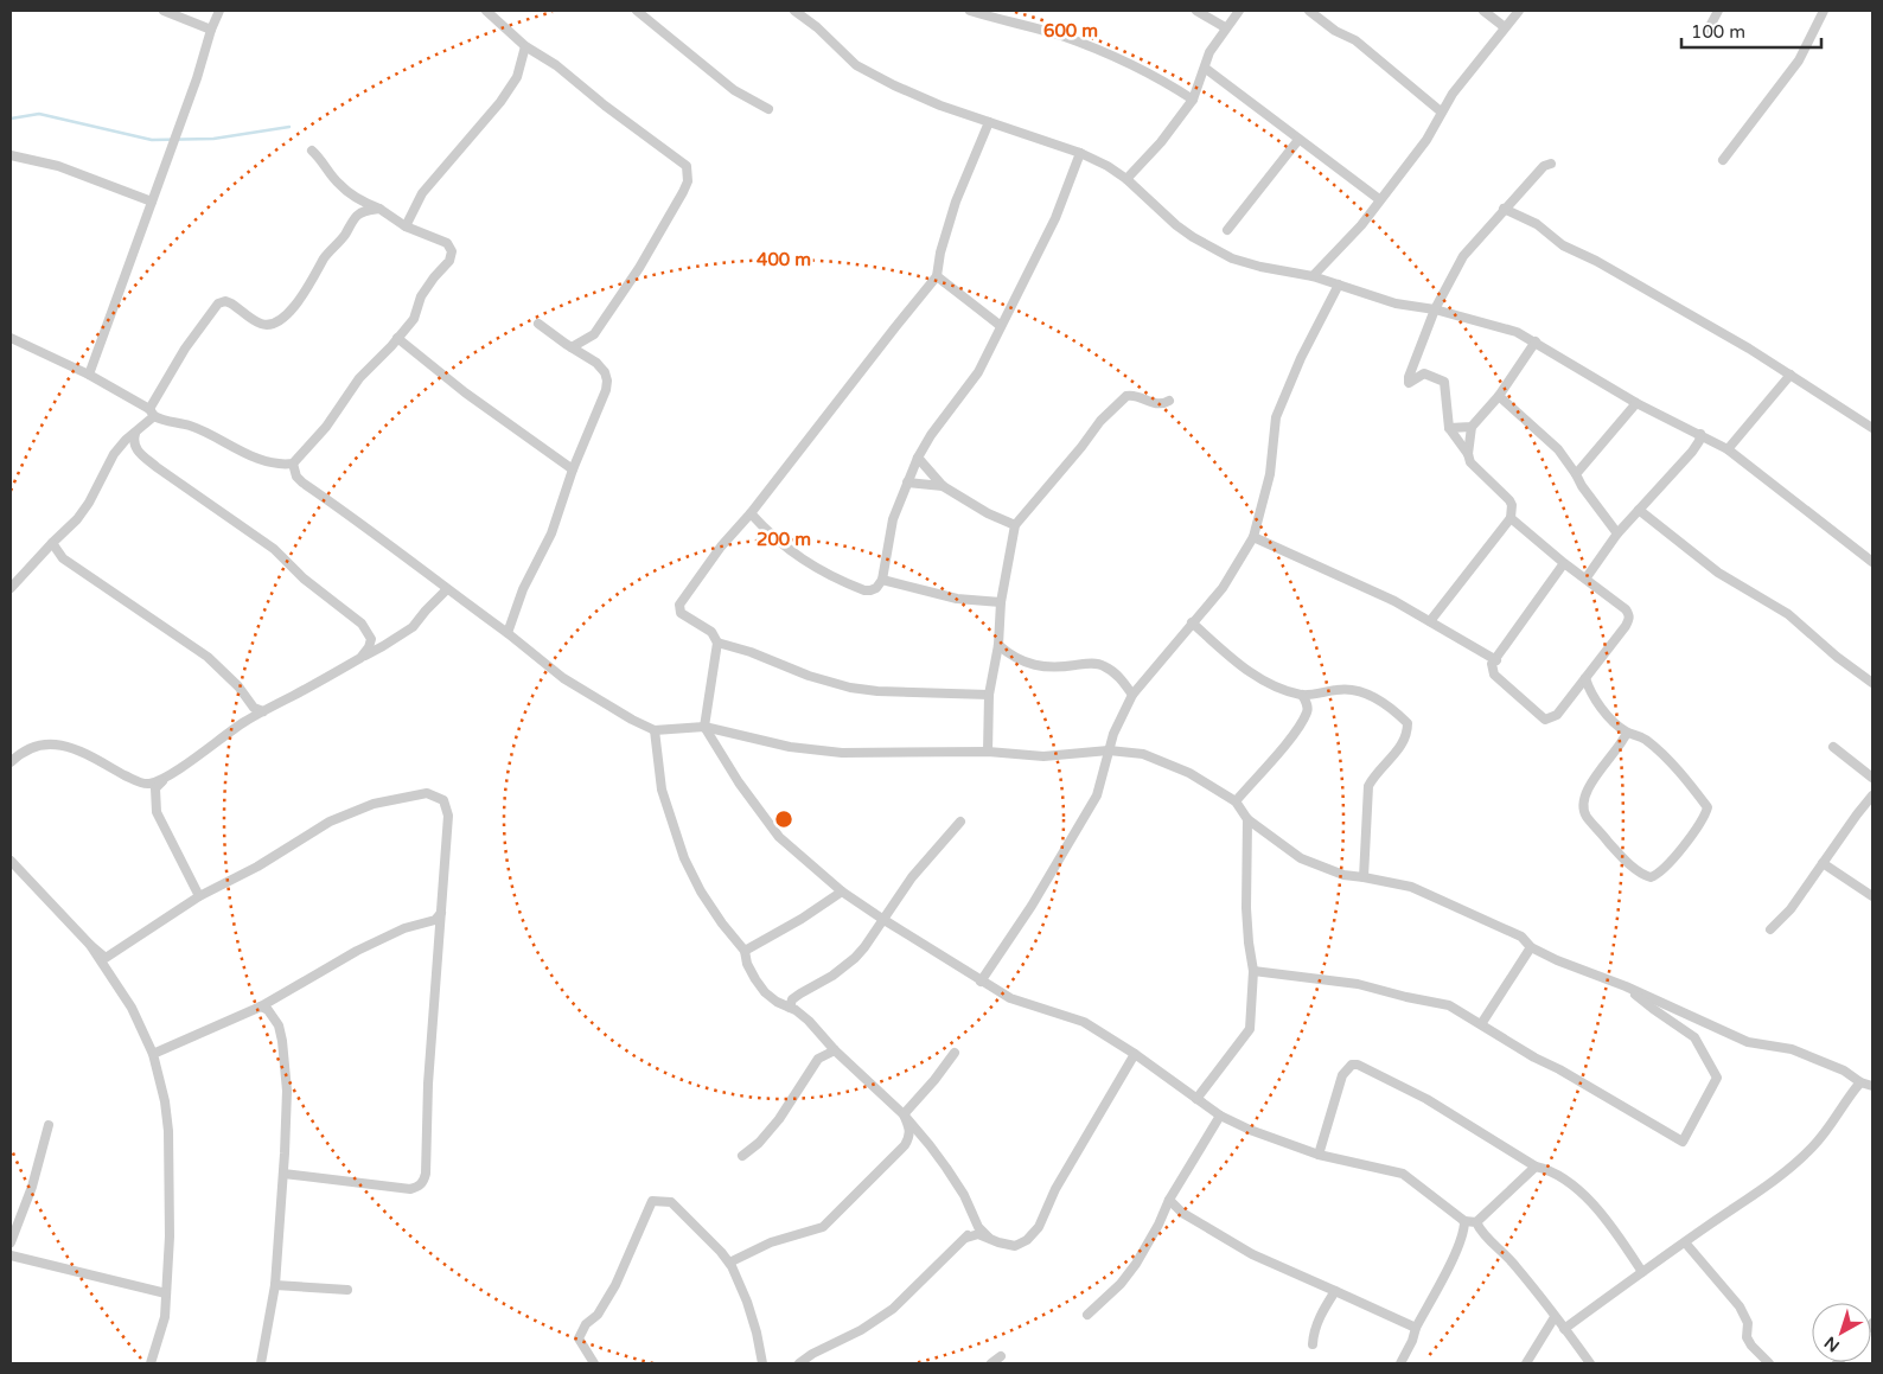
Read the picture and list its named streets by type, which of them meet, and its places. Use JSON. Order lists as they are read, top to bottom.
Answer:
{
  "scale_bar": "100 m",
  "north": "bottom left",
  "rings": ["600 m", "400 m", "200 m"]
}
